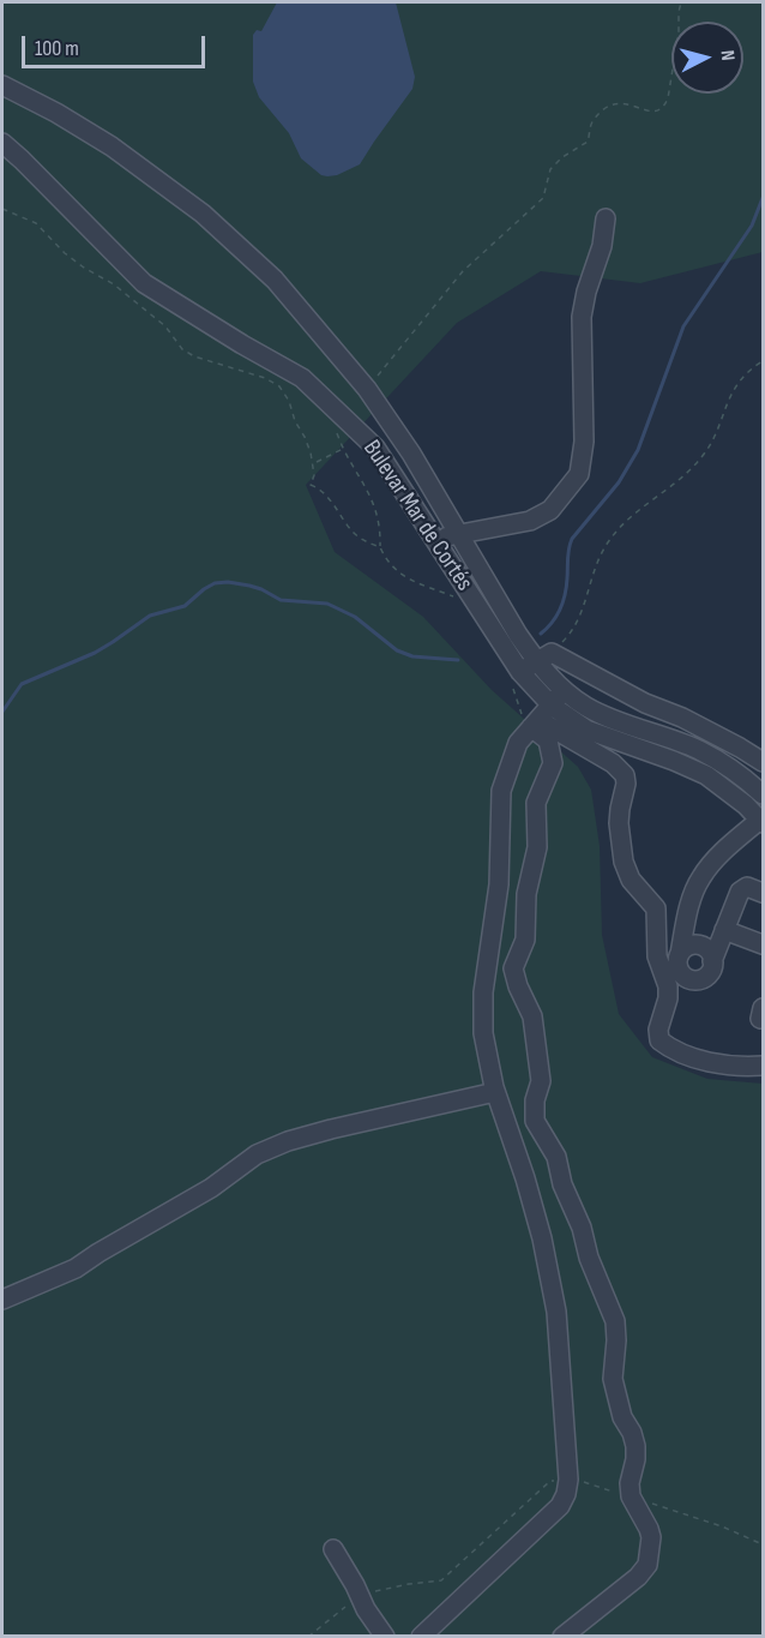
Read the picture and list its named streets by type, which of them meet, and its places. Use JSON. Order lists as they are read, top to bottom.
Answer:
{
  "streets": {
    "street": ["Bulevar Mar de Cortés"]
  },
  "scale_bar": "100 m",
  "north": "right"
}
